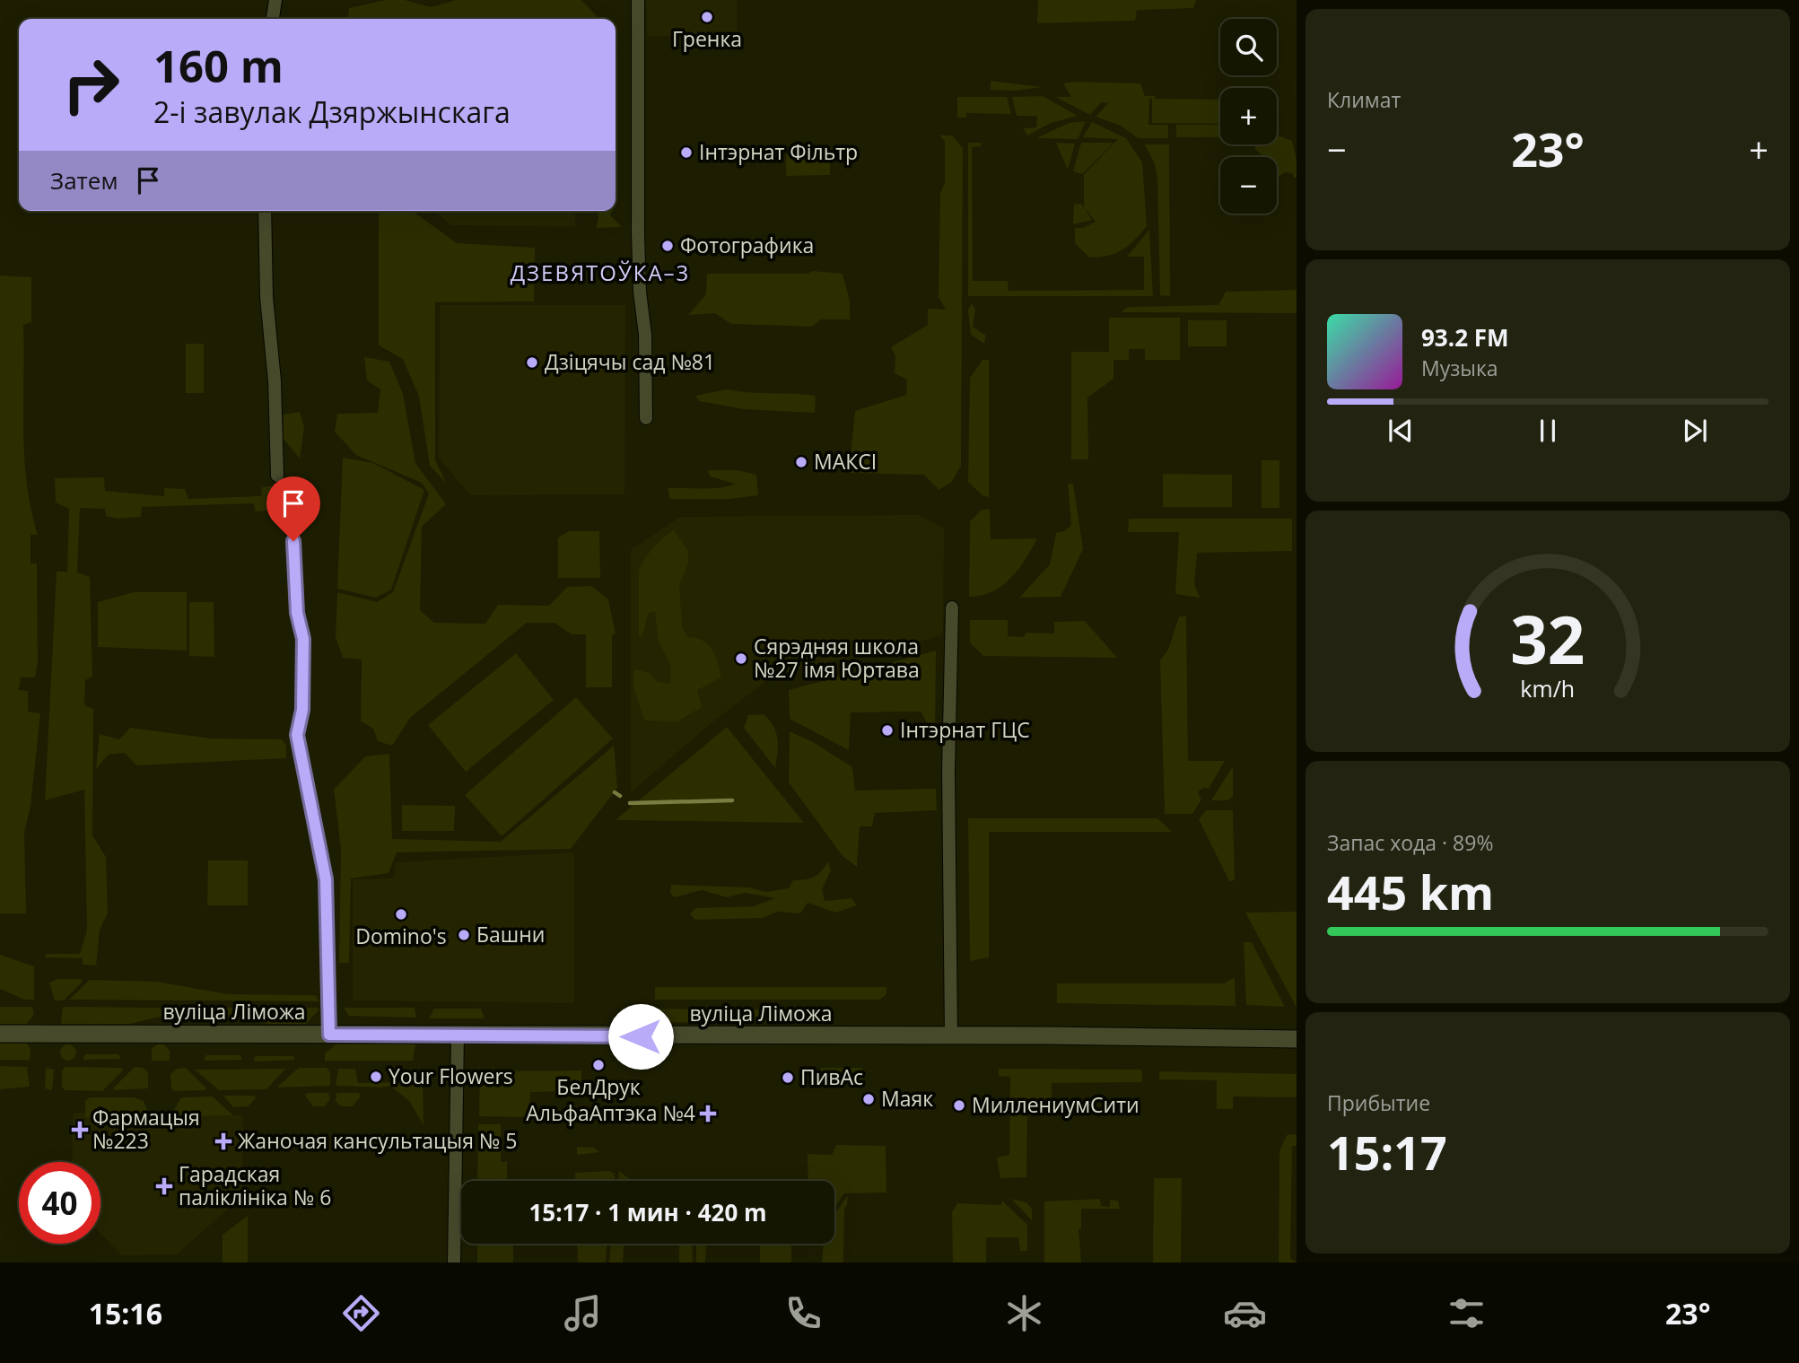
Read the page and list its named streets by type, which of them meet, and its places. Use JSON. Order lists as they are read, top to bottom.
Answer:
{
  "streets": {
    "street": ["вуліца Ліможа"]
  },
  "districts": ["ДЗЕВЯТОЎКА–3"],
  "places": {
    "other": [
      "Гренка",
      "Інтэрнат Фільтр",
      "Фотографика",
      "Дзіцячы сад №81",
      "МАКСІ",
      "Сярэдняя школа №27 імя Юртава",
      "Інтэрнат ГЦС",
      "Domino's",
      "Башни",
      "БелДрук",
      "Your Flowers",
      "ПивАс",
      "Маяк",
      "МиллениумСити"
    ],
    "health": [
      "АльфаАптэка №4",
      "Фармацыя №223",
      "Жаночая кансультацыя № 5",
      "Гарадская паліклініка № 6"
    ]
  },
  "page": {
    "tile": [
      "Климат",
      ["Запас хода · 89%", "445 km"],
      ["Прибытие", "15:17"]
    ],
    "map_buttons": ["+", "−"],
    "turn": ["160 m", "2-і завулак Дзяржынскага"],
    "heat": ["−", "23°", "+"],
    "then": "Затем",
    "song": ["93.2 FM", "Музыка"],
    "limit": "40",
    "trip": "15:17 · 1 мин · 420 m",
    "tabs": ["15:16", "23°"],
    "gauge": ["32", "km/h"]
  }
}
